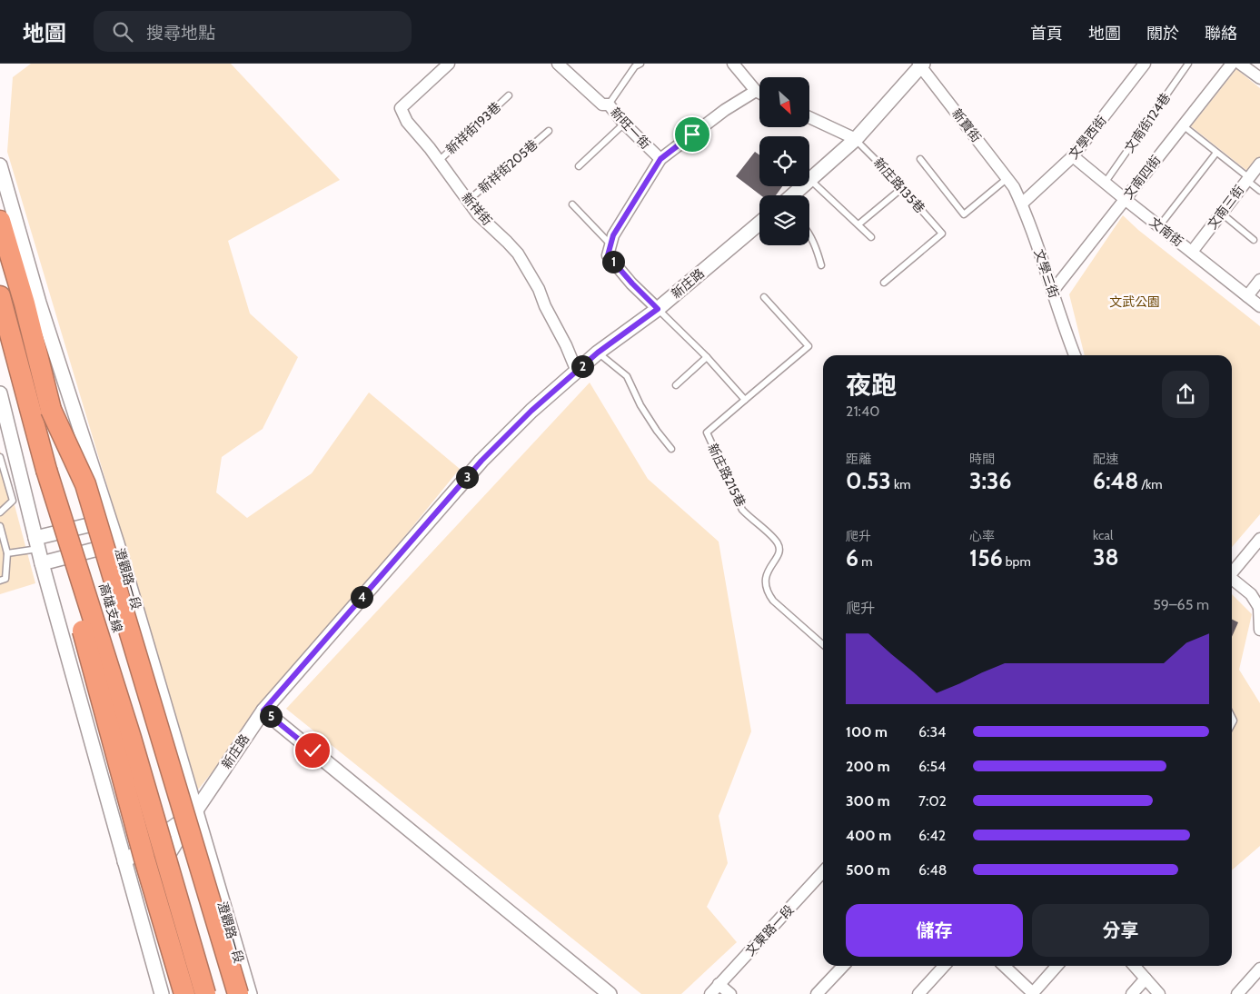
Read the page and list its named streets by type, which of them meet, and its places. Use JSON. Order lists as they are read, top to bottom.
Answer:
{
  "streets": {
    "highway": ["高雄支線"],
    "street": [
      "新寶街",
      "新旺一街",
      "文學西街",
      "文南四街",
      "文南三街",
      "新祥街",
      "文南街",
      "文學三街",
      "新庄路",
      "澄觀路一段",
      "文東路一段"
    ],
    "lane": [
      "文南街124巷",
      "新祥街193巷",
      "新祥街205巷",
      "新庄路135巷",
      "新庄路215巷"
    ]
  },
  "crossings": [
    ["文南街124巷", "文南街"],
    ["新寶街", "文學三街"],
    ["新祥街193巷", "新祥街"],
    ["文學西街", "文南街"],
    ["文學西街", "文學三街"],
    ["新祥街205巷", "新祥街"],
    ["文南四街", "文南街"],
    ["文南四街", "文學三街"],
    ["文南三街", "文南街"],
    ["新祥街", "新庄路"],
    ["新庄路", "澄觀路一段"]
  ],
  "parks": ["文武公園"],
  "north": "bottom right",
  "page": {
    "header": "地圖",
    "search": "搜尋地點",
    "nav": [
      "首頁",
      "地圖",
      "關於",
      "聯絡"
    ],
    "pins": [
      "1",
      "2",
      "3",
      "4",
      "5"
    ],
    "heading": ["夜跑", "21:40"],
    "stats": [
      ["距離", "0.53 km"],
      ["時間", "3:36"],
      ["配速", "6:48 /km"],
      ["爬升", "6 m"],
      ["心率", "156 bpm"],
      ["kcal", "38"]
    ],
    "chart": ["爬升", "59–65 m"],
    "list": [
      {
        "name": "100 m",
        "note": "6:34"
      },
      {
        "name": "200 m",
        "note": "6:54"
      },
      {
        "name": "300 m",
        "note": "7:02"
      },
      {
        "name": "400 m",
        "note": "6:42"
      },
      {
        "name": "500 m",
        "note": "6:48"
      }
    ],
    "buttons": ["儲存", "分享"]
  }
}
